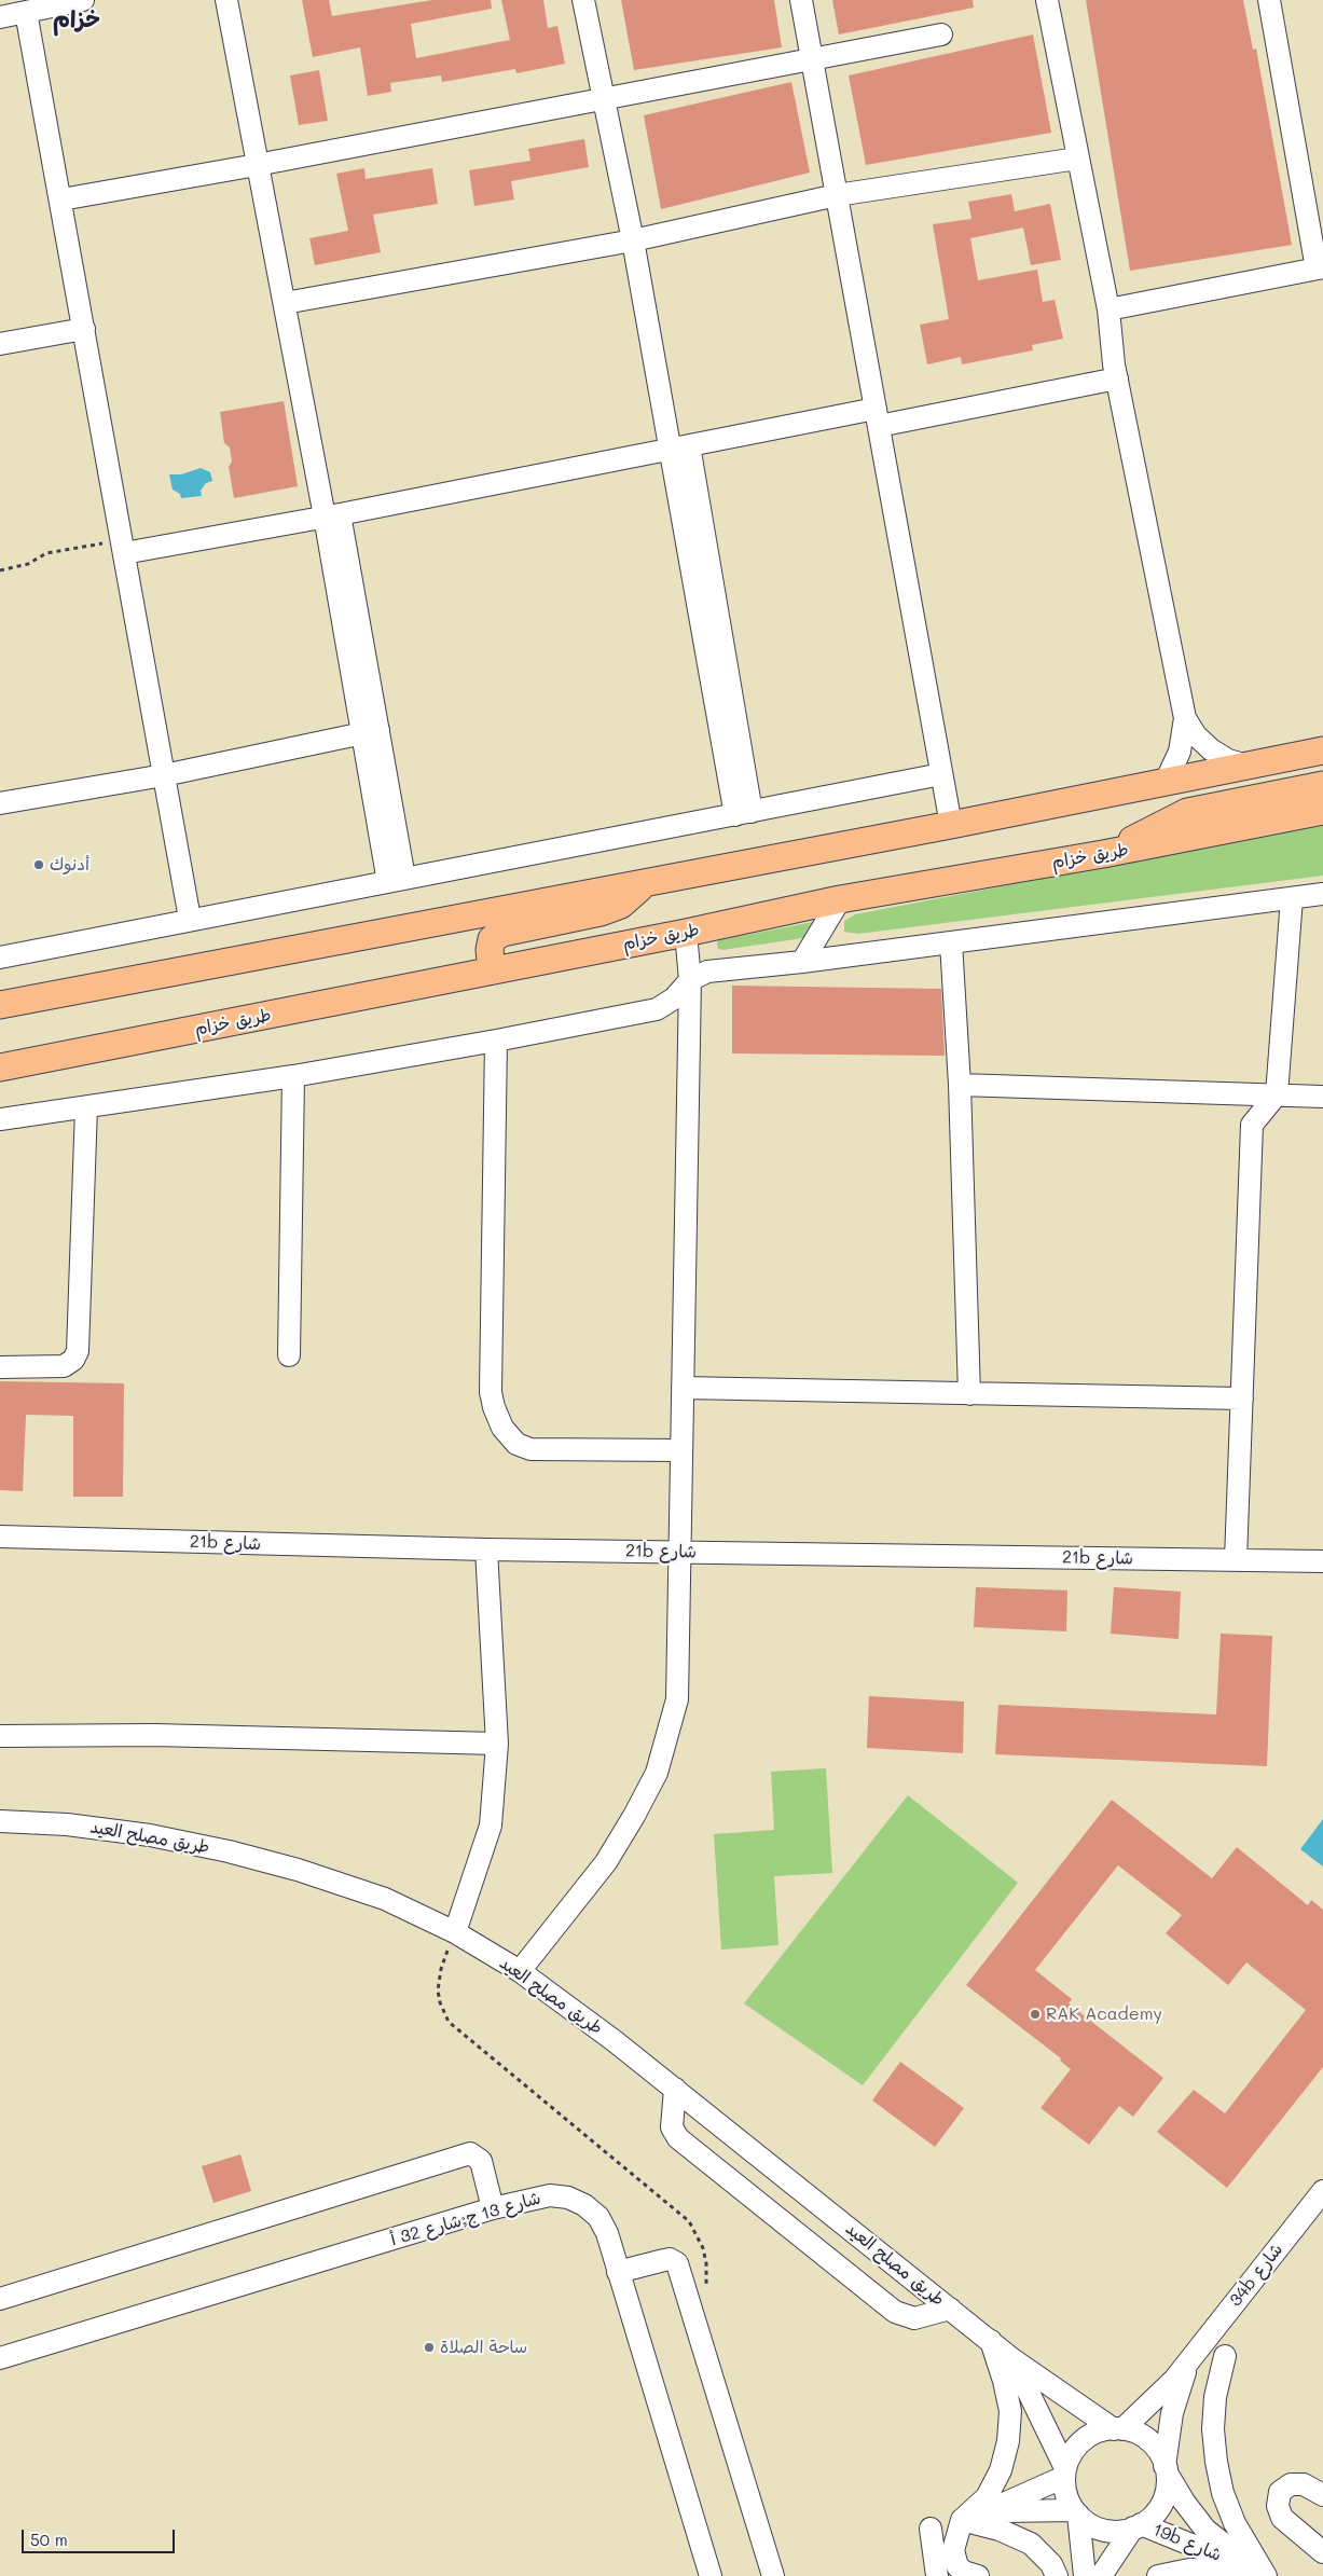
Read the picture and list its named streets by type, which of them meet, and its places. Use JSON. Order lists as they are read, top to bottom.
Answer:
{
  "streets": {
    "main road": ["طريق خزام"],
    "street": [
      "21b شارع",
      "طريق مصلح العيد",
      "شارع 13 ج;شارع 32 أ",
      "34b شارع",
      "19b شارع"
    ]
  },
  "crossings": [
    ["طريق مصلح العيد", "34b شارع"],
    ["طريق مصلح العيد", "19b شارع"],
    ["34b شارع", "19b شارع"]
  ],
  "districts": ["خزام"],
  "places": ["أدنوك", "RAK Academy", "ساحة الصلاة"],
  "scale_bar": "50 m"
}
